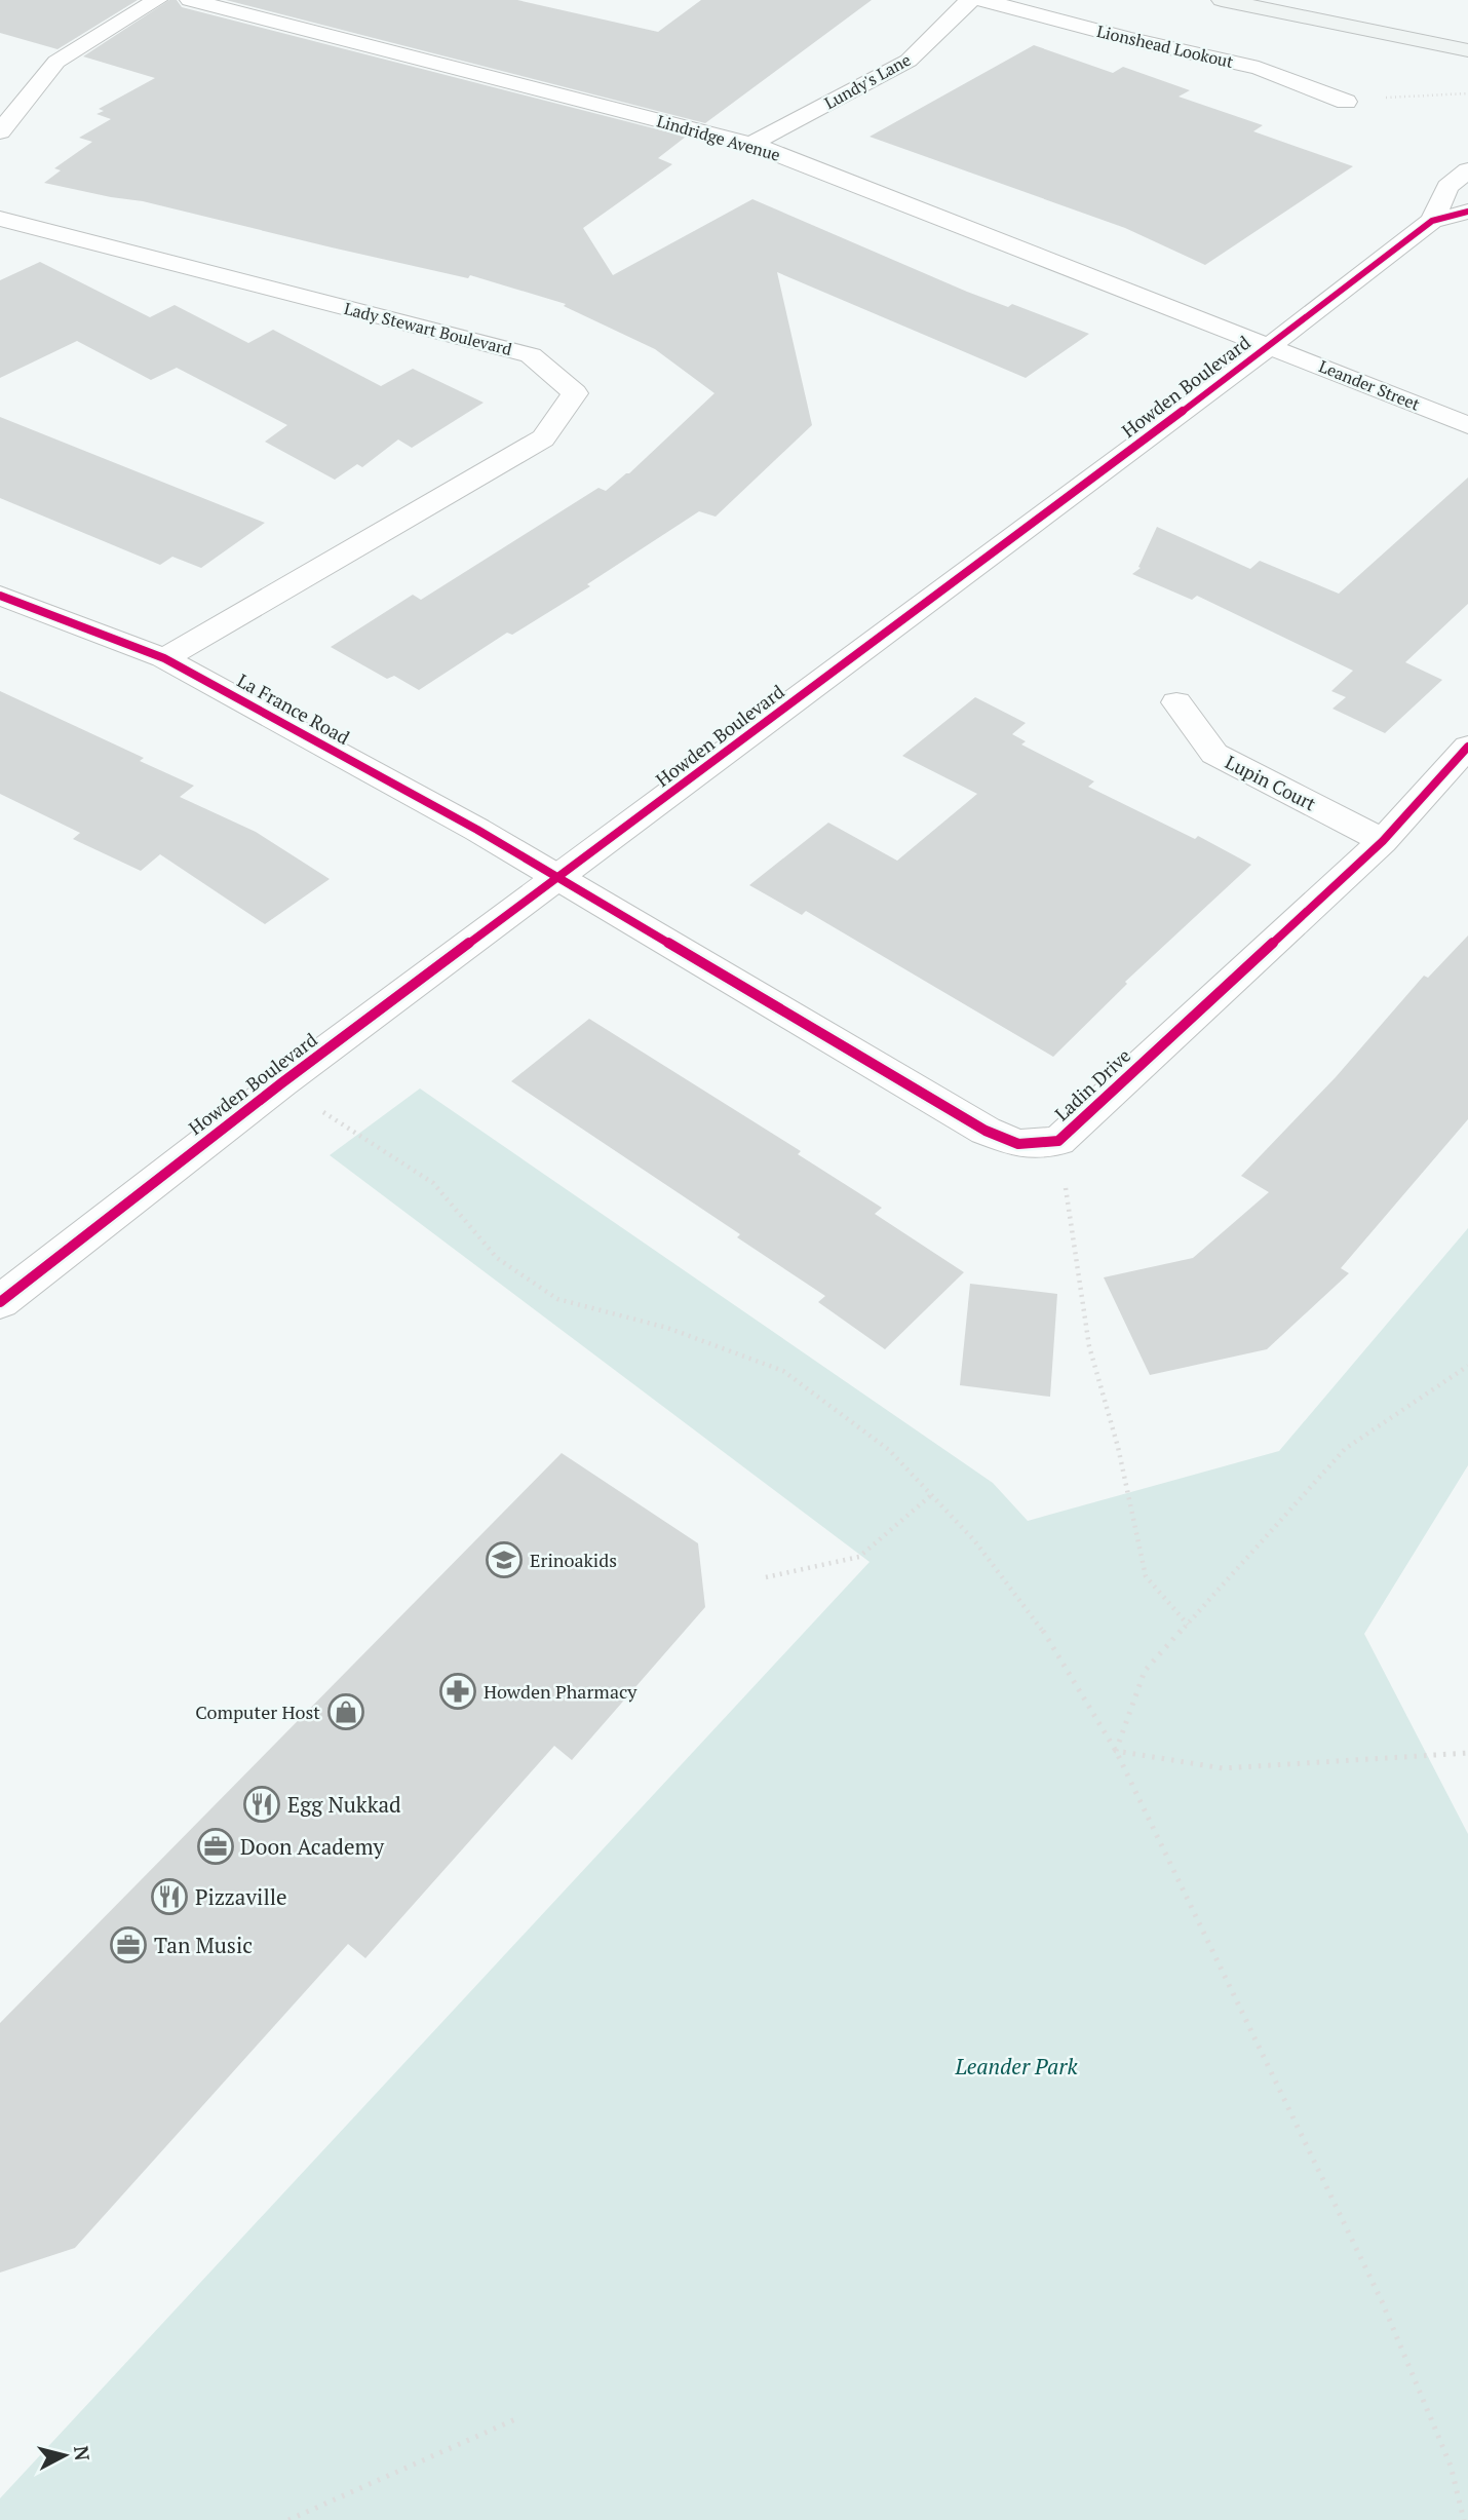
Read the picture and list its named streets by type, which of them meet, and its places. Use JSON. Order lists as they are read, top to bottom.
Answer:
{
  "streets": {
    "street": [
      "Lionshead Lookout",
      "Lundy's Lane",
      "Lindridge Avenue",
      "Lady Stewart Boulevard",
      "Leander Street",
      "Howden Boulevard",
      "La France Road",
      "Lupin Court",
      "Ladin Drive"
    ]
  },
  "crossings": [
    ["Lundy's Lane", "Lindridge Avenue"],
    ["Lindridge Avenue", "Leander Street"],
    ["Lindridge Avenue", "Howden Boulevard"],
    ["Lady Stewart Boulevard", "La France Road"],
    ["Leander Street", "Howden Boulevard"],
    ["Howden Boulevard", "La France Road"],
    ["Howden Boulevard", "Ladin Drive"],
    ["La France Road", "Ladin Drive"],
    ["Lupin Court", "Ladin Drive"]
  ],
  "parks": ["Leander Park"],
  "places": {
    "school or university": ["Erinoakids"],
    "pharmacy": ["Howden Pharmacy"],
    "shop": ["Computer Host"],
    "restaurant": ["Egg Nukkad", "Pizzaville"],
    "office": ["Doon Academy", "Tan Music"]
  },
  "north": "right"
}
